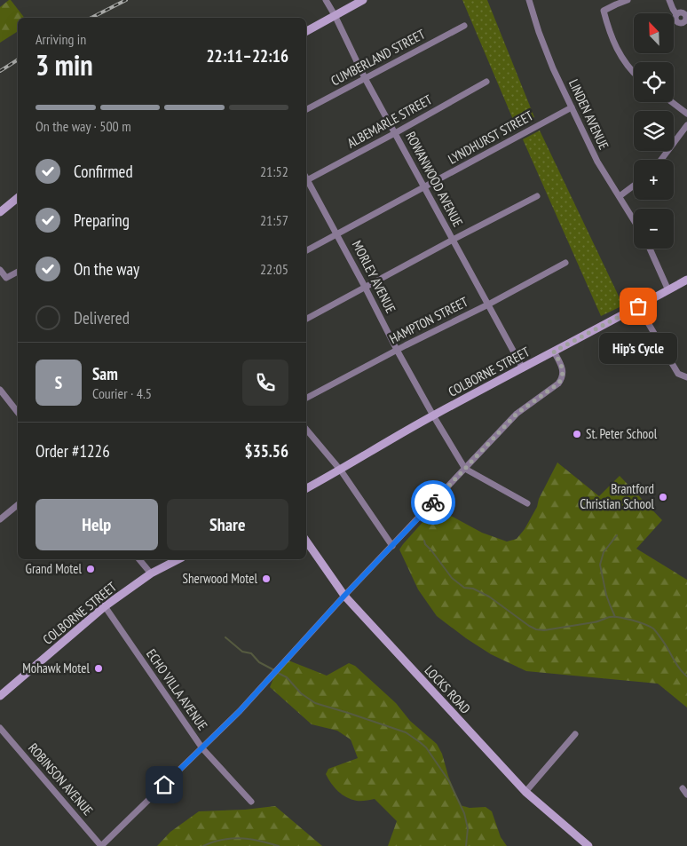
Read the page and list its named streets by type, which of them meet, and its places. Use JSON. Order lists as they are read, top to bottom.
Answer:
{
  "streets": {
    "main road": ["COLBORNE STREET", "LOCKS ROAD"],
    "street": [
      "CUMBERLAND STREET",
      "LINDEN AVENUE",
      "ALBEMARLE STREET",
      "LYNDHURST STREET",
      "ROWANWOOD AVENUE",
      "MORLEY AVENUE",
      "HAMPTON STREET",
      "ECHO VILLA AVENUE",
      "ROBINSON AVENUE"
    ]
  },
  "crossings": [
    ["CUMBERLAND STREET", "ROWANWOOD AVENUE"],
    ["LINDEN AVENUE", "LYNDHURST STREET"],
    ["ALBEMARLE STREET", "ROWANWOOD AVENUE"],
    ["ALBEMARLE STREET", "MORLEY AVENUE"],
    ["LYNDHURST STREET", "ROWANWOOD AVENUE"],
    ["LYNDHURST STREET", "MORLEY AVENUE"],
    ["ROWANWOOD AVENUE", "HAMPTON STREET"],
    ["ROWANWOOD AVENUE", "COLBORNE STREET"],
    ["MORLEY AVENUE", "HAMPTON STREET"],
    ["MORLEY AVENUE", "COLBORNE STREET"],
    ["COLBORNE STREET", "ECHO VILLA AVENUE"]
  ],
  "places": [
    "Hip’s Cycle",
    "St. Peter School",
    "Brantford Christian School",
    "Grand Motel",
    "Sherwood Motel",
    "Mohawk Motel"
  ],
  "north": "top left",
  "page": {
    "map_buttons": ["+", "−"],
    "heading": ["3 min", "Arriving in", "22:11–22:16"],
    "panel": [
      "Sam",
      "Courier · 4.5",
      "Order #1226",
      "$35.56"
    ],
    "bar": "On the way · 500 m",
    "list": [
      ["Confirmed", "21:52"],
      ["Preparing", "21:57"],
      ["On the way", "22:05"],
      "Delivered"
    ],
    "bubble": "Hip’s Cycle",
    "round": "S",
    "buttons": ["Help", "Share"]
  }
}
